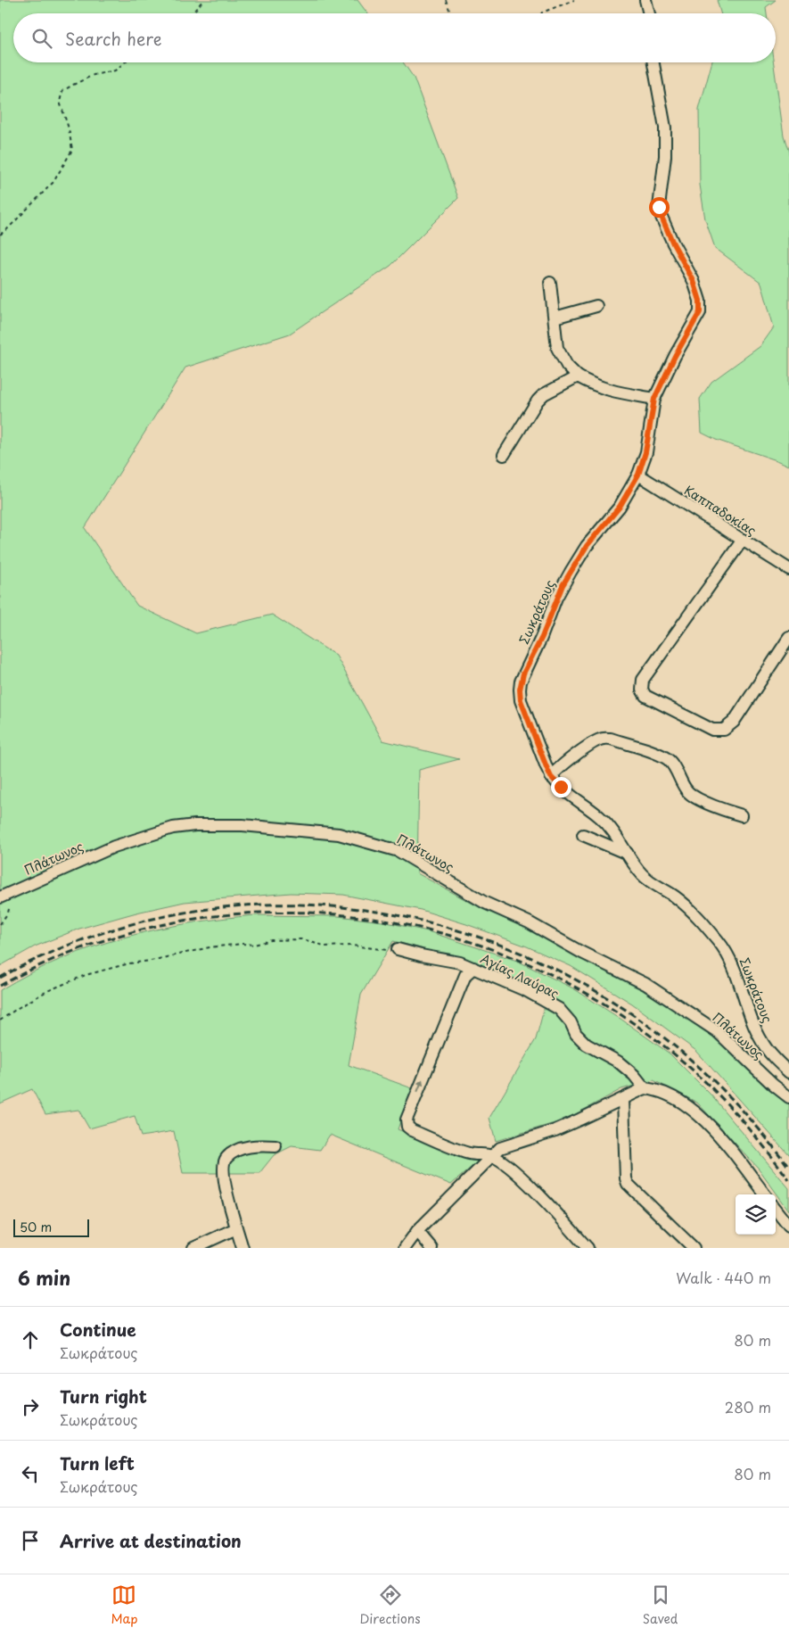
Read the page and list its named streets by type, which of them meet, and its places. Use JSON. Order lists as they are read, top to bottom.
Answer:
{
  "streets": {
    "street": [
      "Καππαδοκίας",
      "Σωκράτους",
      "Πλάτωνος",
      "Αγίας Λαύρας"
    ]
  },
  "crossings": [
    ["Καππαδοκίας", "Σωκράτους"]
  ],
  "scale_bar": "50 m",
  "page": {
    "search": "Search here",
    "scale": "50 m",
    "heading": ["6 min", "Walk · 440 m"],
    "list": [
      ["Continue", "Σωκράτους", "80 m"],
      ["Turn right", "Σωκράτους", "280 m"],
      ["Turn left", "Σωκράτους", "80 m"],
      "Arrive at destination"
    ],
    "nav": ["Map", "Directions", "Saved"]
  }
}
